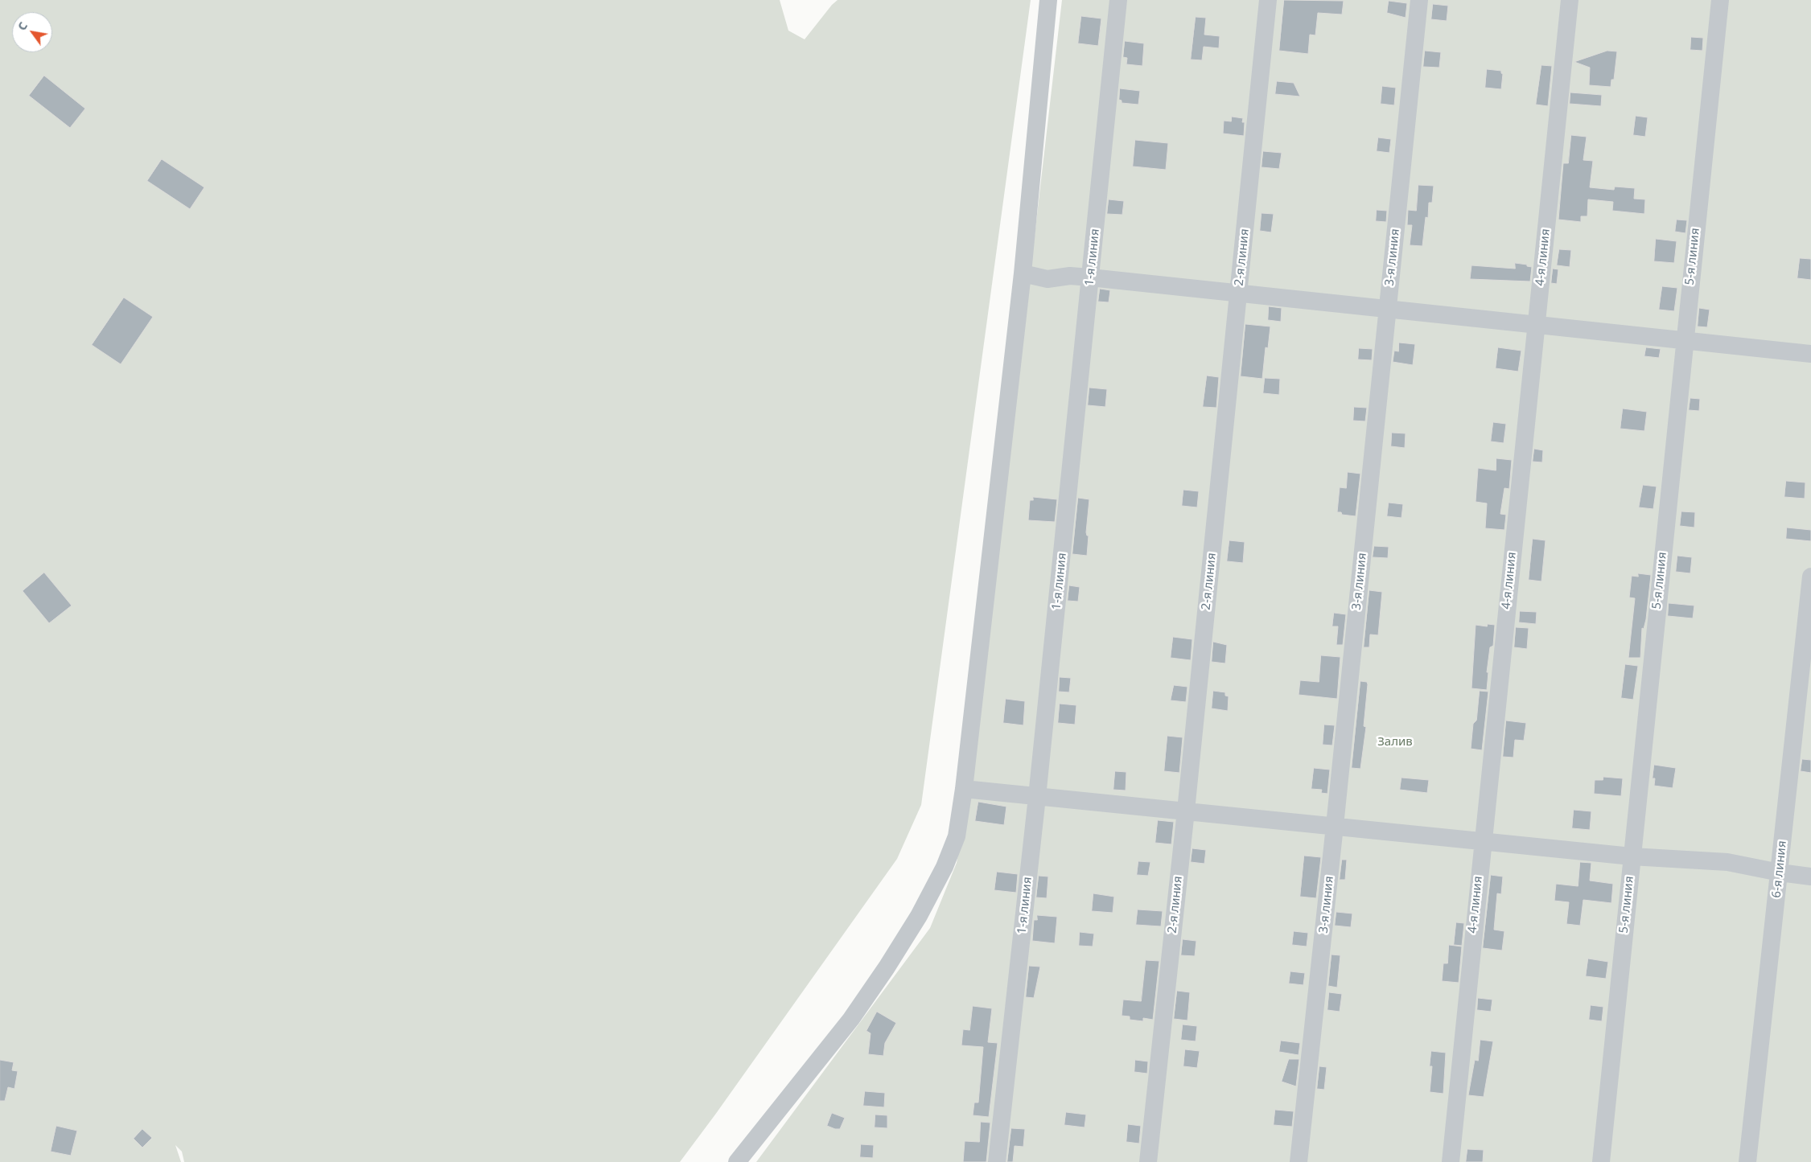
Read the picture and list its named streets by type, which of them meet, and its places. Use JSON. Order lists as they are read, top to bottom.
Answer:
{
  "streets": {
    "street": [
      "5-я линия",
      "1-я линия",
      "2-я линия",
      "3-я линия",
      "4-я линия",
      "6-я линия"
    ]
  },
  "parks": ["Залив"],
  "north": "top left"
}
